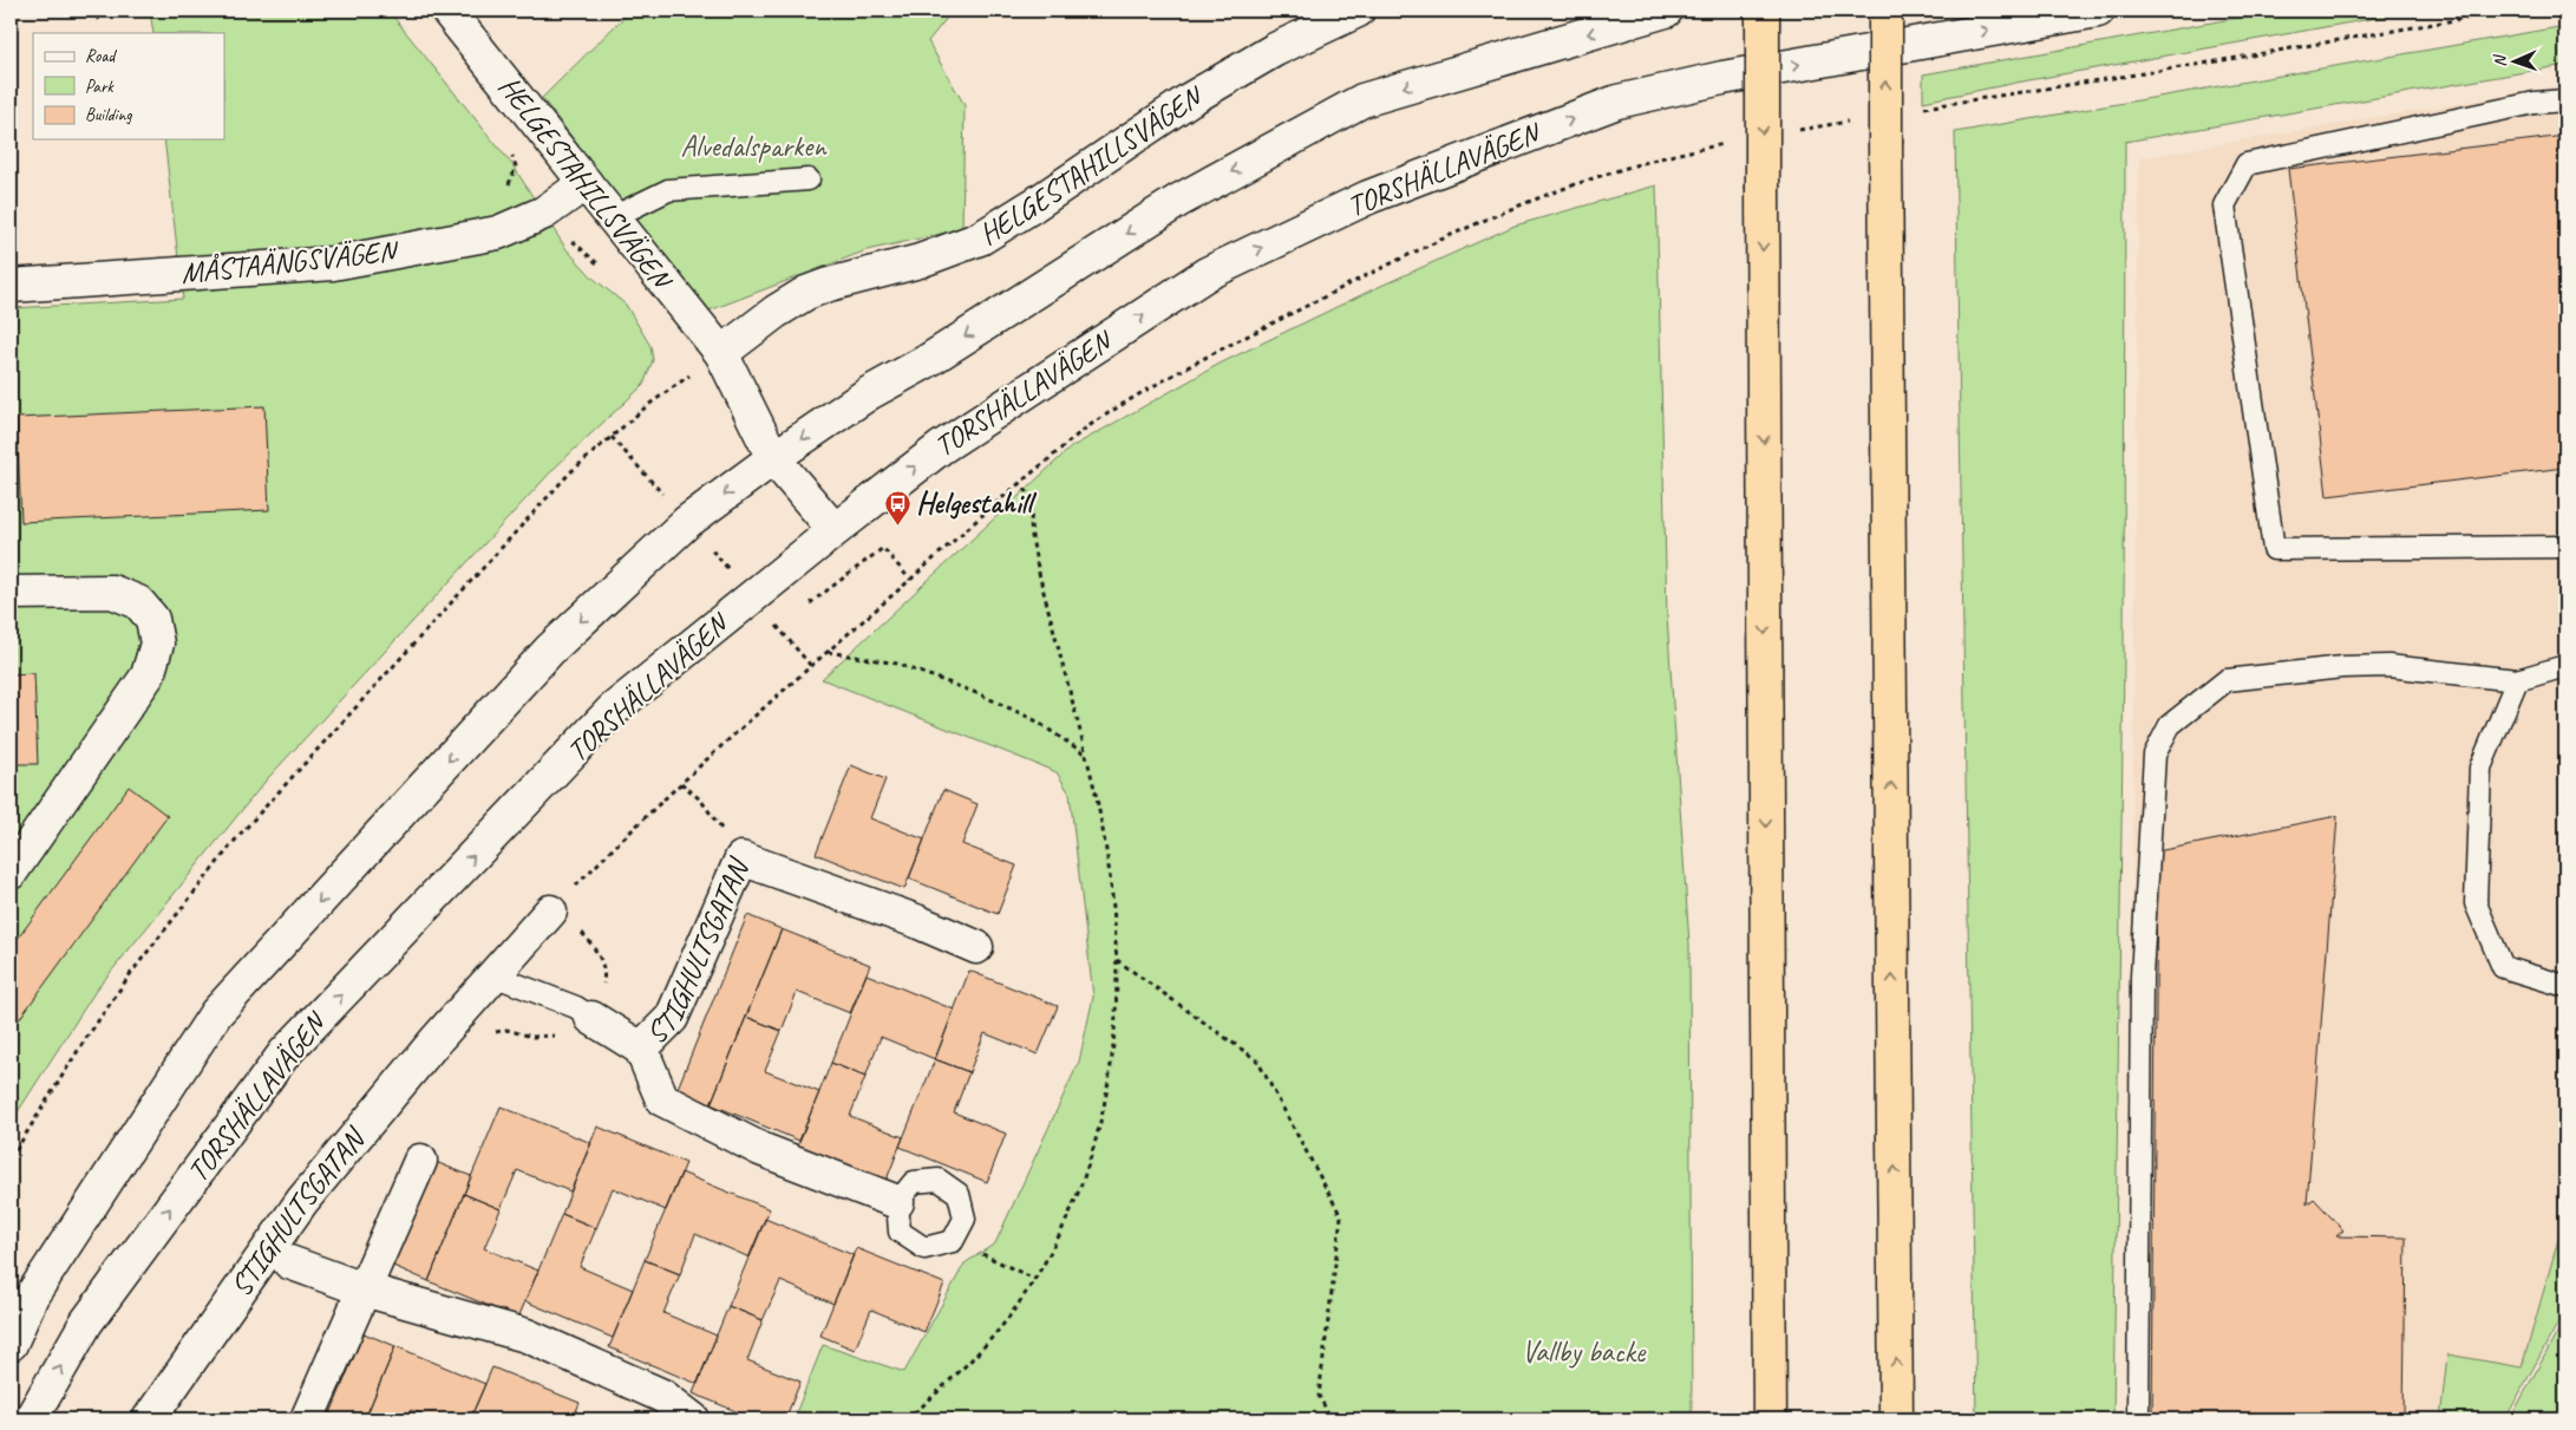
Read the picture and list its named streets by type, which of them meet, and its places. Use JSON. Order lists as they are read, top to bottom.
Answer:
{
  "streets": {
    "main road": [
      "HELGESTAHILLSVÄGEN",
      "TORSHÄLLAVÄGEN",
      "MÅSTAÄNGSVÄGEN",
      "STIGHULTSGATAN"
    ]
  },
  "crossings": [
    ["HELGESTAHILLSVÄGEN", "TORSHÄLLAVÄGEN"],
    ["HELGESTAHILLSVÄGEN", "MÅSTAÄNGSVÄGEN"]
  ],
  "parks": ["Alvedalsparken", "Vallby backe"],
  "places": {
    "bus stop": ["Helgestahill"]
  },
  "legend": ["Road", "Park", "Building"],
  "north": "left"
}
